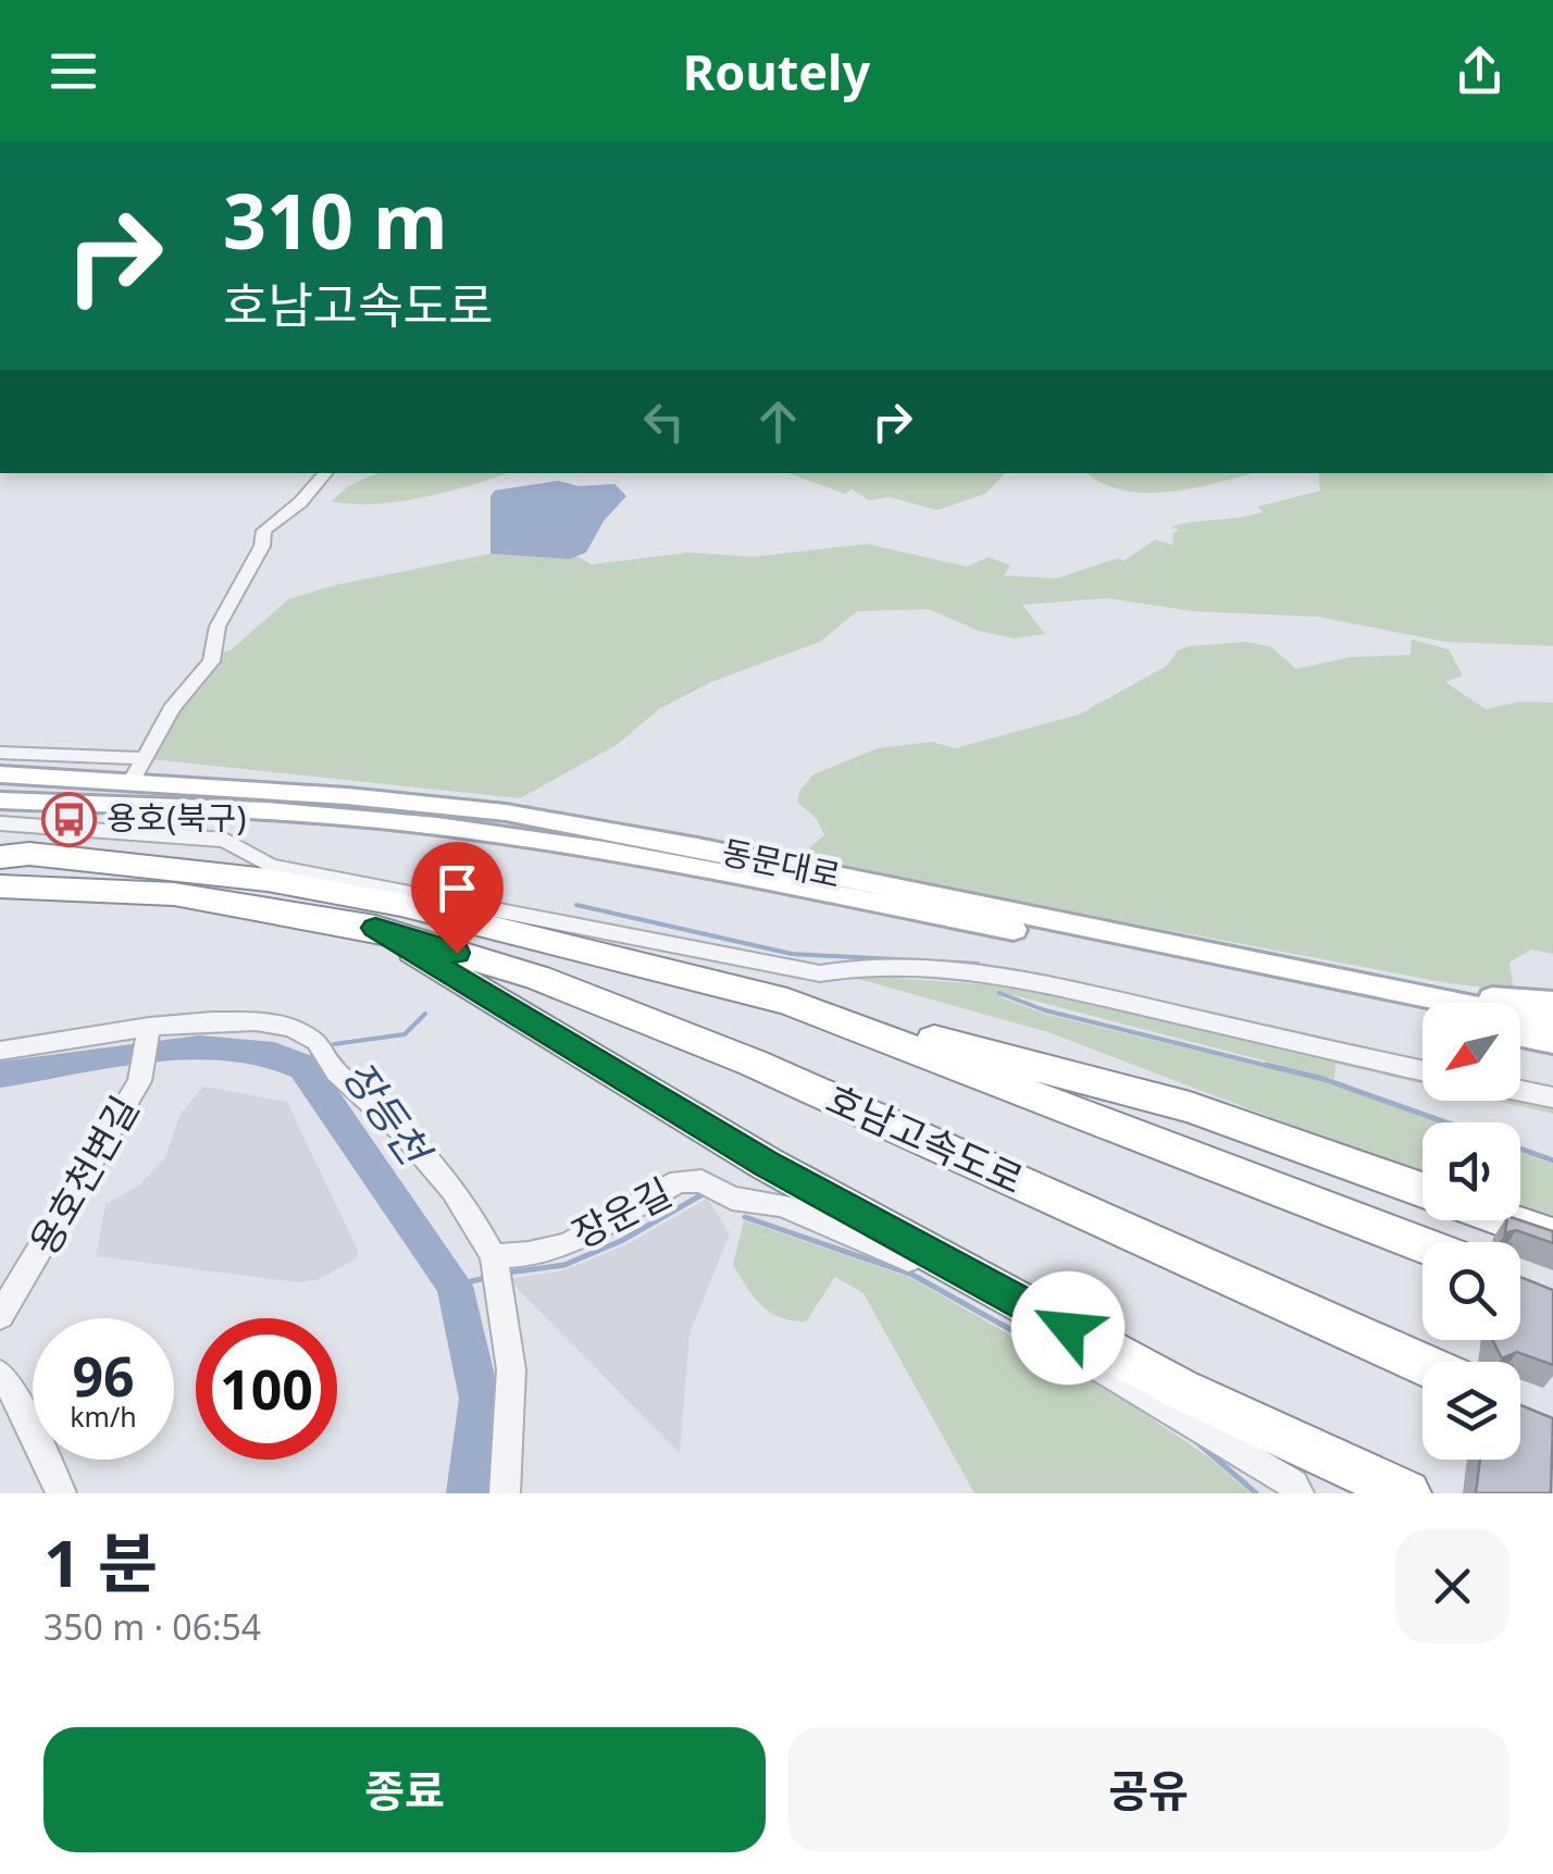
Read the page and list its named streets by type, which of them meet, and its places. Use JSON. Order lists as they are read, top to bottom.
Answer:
{
  "streets": {
    "highway": ["호남고속도로"],
    "main road": ["동문대로"],
    "street": ["용호천변길", "장운길"]
  },
  "water": ["장등천"],
  "places": {
    "bus stop": ["용호(북구)"]
  },
  "north": "bottom left",
  "page": {
    "header": "Routely",
    "turn": ["310 m", "호남고속도로"],
    "speed": "96 km/h",
    "limit": "100",
    "heading": ["1 분", "350 m · 06:54"],
    "buttons": ["종료", "공유"]
  }
}
